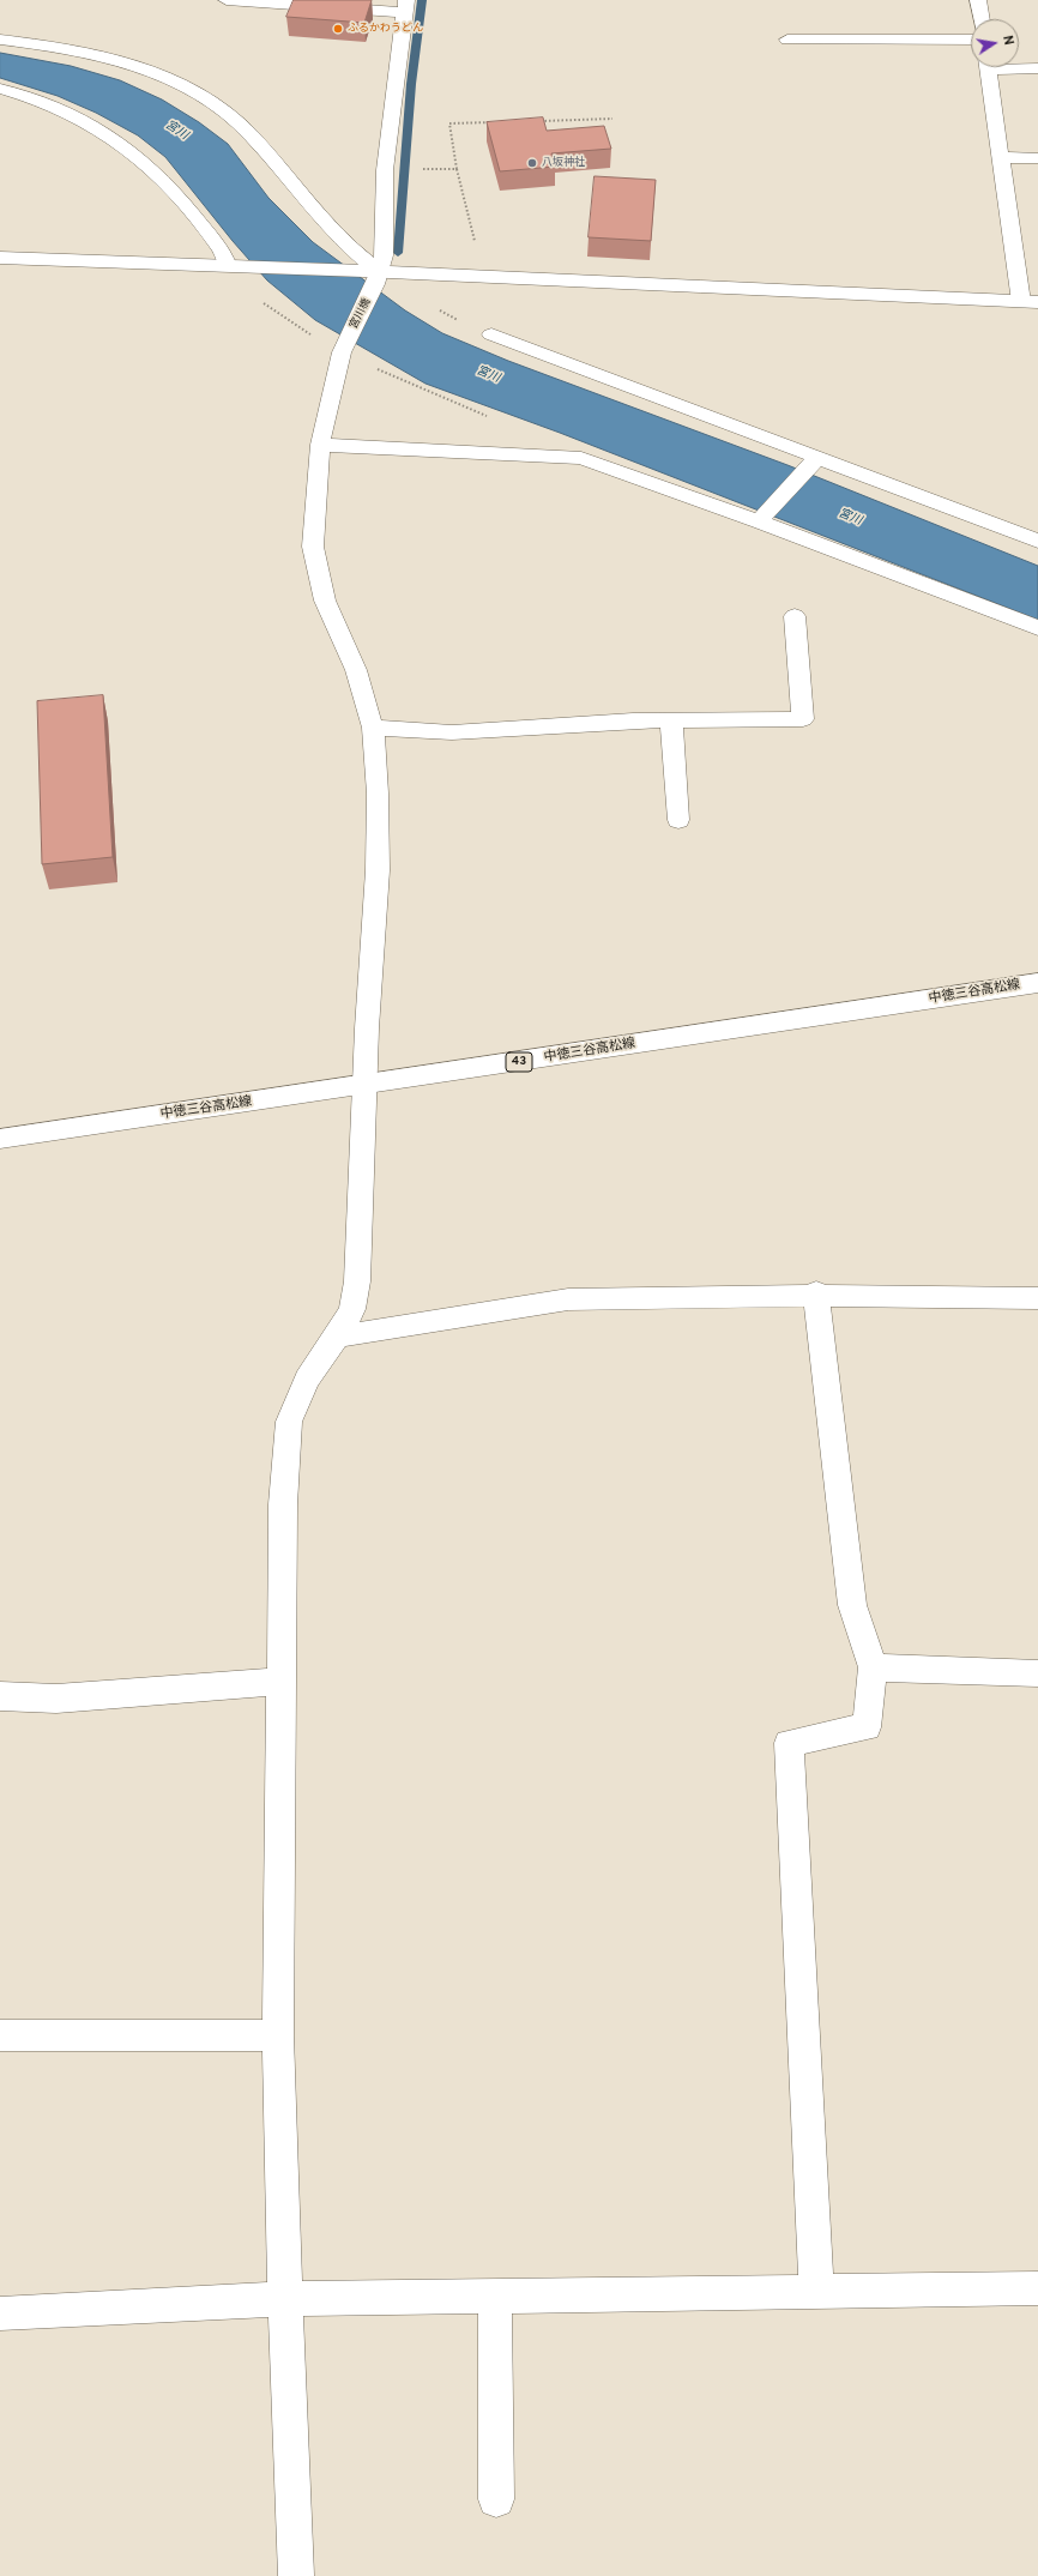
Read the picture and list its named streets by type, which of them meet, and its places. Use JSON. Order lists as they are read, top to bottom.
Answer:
{
  "streets": {
    "street": ["宮川橋", "中徳三谷高松線", "43"]
  },
  "crossings": [
    ["宮川橋", "中徳三谷高松線"]
  ],
  "water": ["宮川"],
  "places": ["ふるかわうどん", "八坂神社"],
  "north": "right"
}
